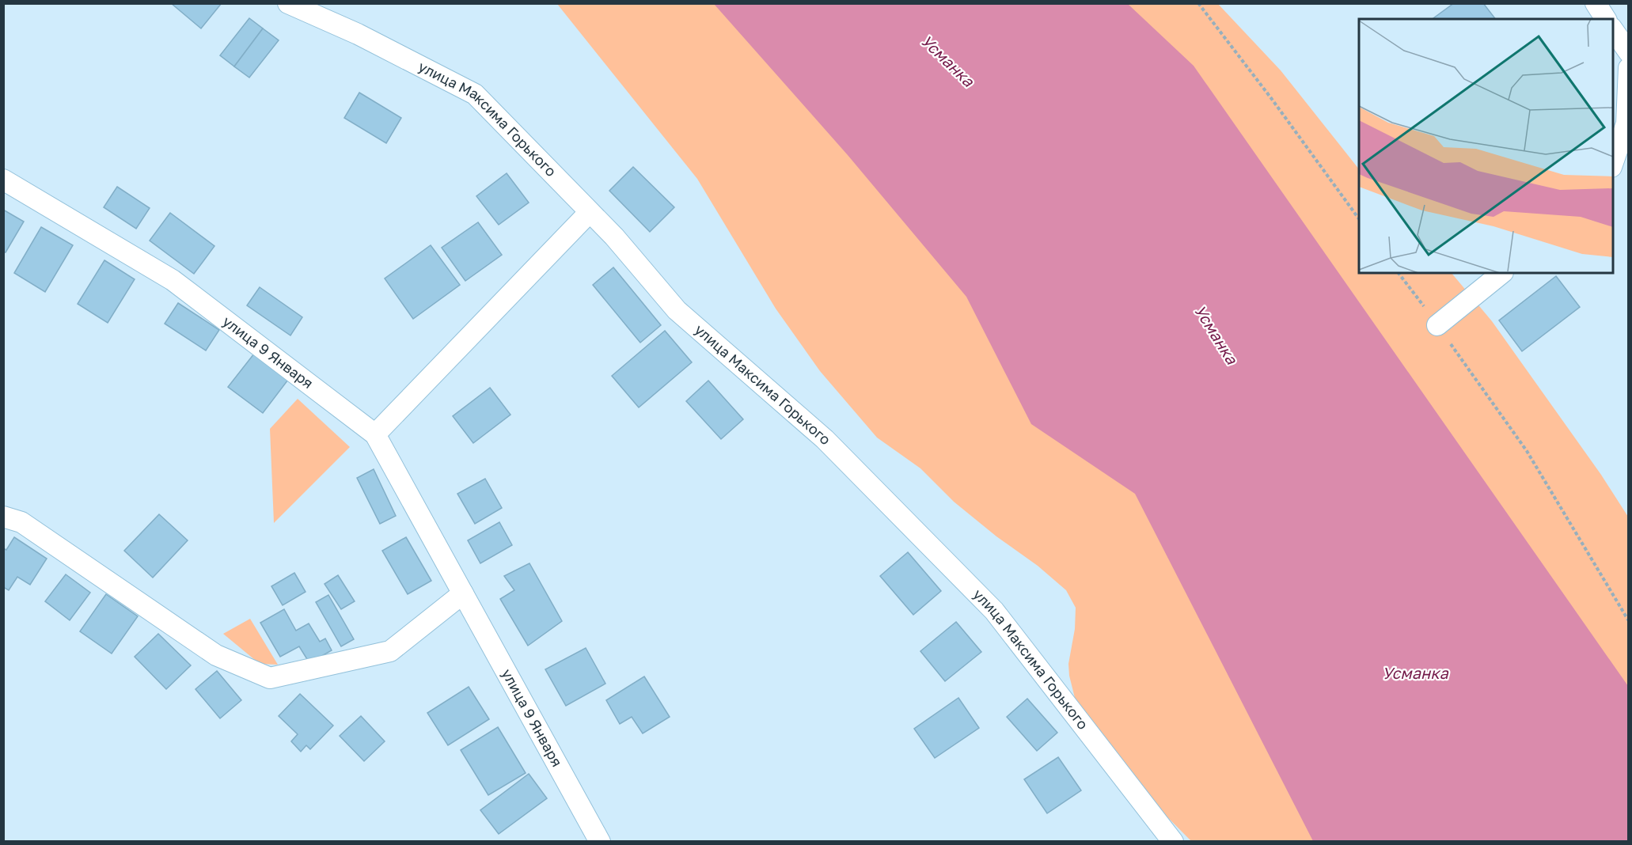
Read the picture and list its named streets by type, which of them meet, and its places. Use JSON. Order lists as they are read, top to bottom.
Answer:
{
  "streets": {
    "street": ["улица Максима Горького", "улица 9 Января"]
  },
  "water": ["Усманка"]
}
